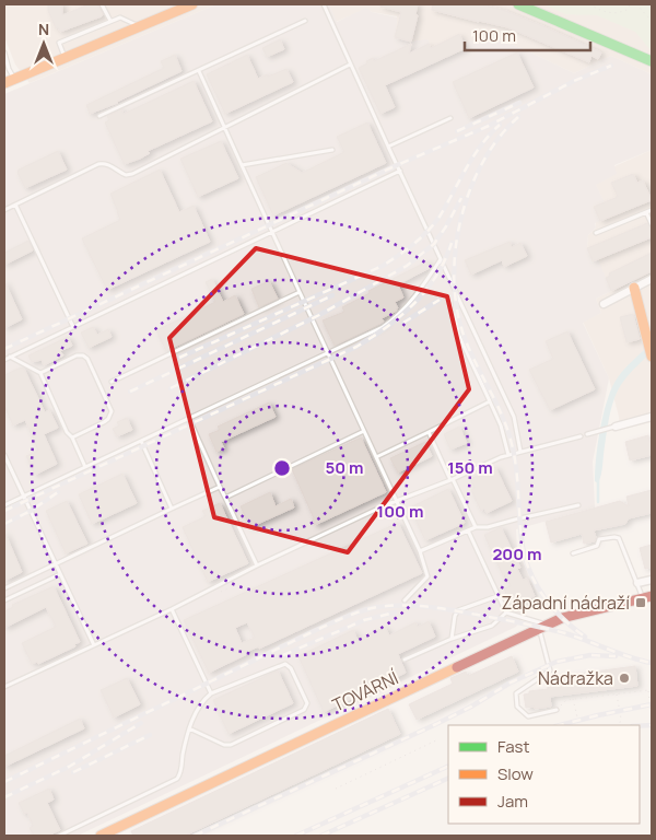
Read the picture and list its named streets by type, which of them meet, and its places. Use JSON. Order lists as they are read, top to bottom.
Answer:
{
  "streets": {
    "street": ["TOVÁRNÍ"]
  },
  "places": {
    "transit": ["Západní nádraží"],
    "other": ["Nádražka"]
  },
  "legend": ["Fast", "Slow", "Jam"],
  "scale_bar": "100 m",
  "north": "top",
  "rings": [
    "50 m",
    "150 m",
    "100 m",
    "200 m"
  ]
}
